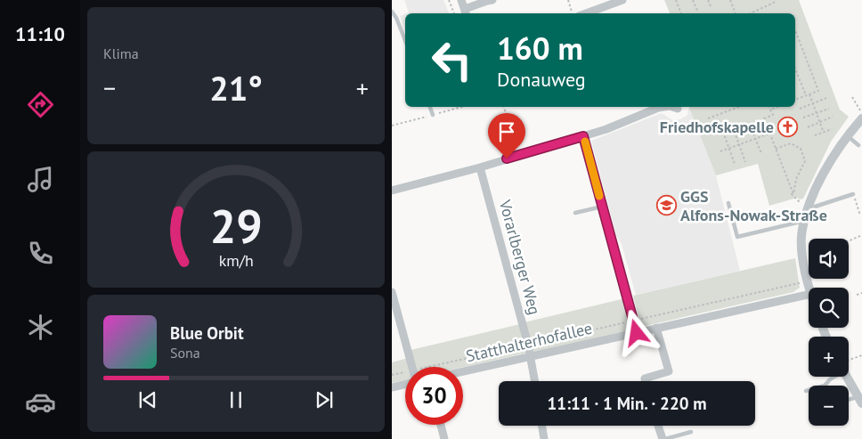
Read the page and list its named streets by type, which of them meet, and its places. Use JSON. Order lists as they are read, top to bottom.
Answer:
{
  "streets": {
    "street": ["Vorarlberger Weg", "Statthalterhofallee"]
  },
  "crossings": [
    ["Vorarlberger Weg", "Statthalterhofallee"]
  ],
  "places": {
    "church": ["Friedhofskapelle"],
    "school or university": ["GGS Alfons-Nowak-Straße"]
  },
  "page": {
    "tabs": "11:10",
    "tile": "Klima",
    "turn": ["160 m", "Donauweg"],
    "heat": ["−", "21°", "+"],
    "map_buttons": ["+", "−"],
    "song": ["Blue Orbit", "Sona"],
    "limit": "30",
    "trip": "11:11 · 1 Min. · 220 m",
    "gauge": ["29", "km/h"]
  }
}
